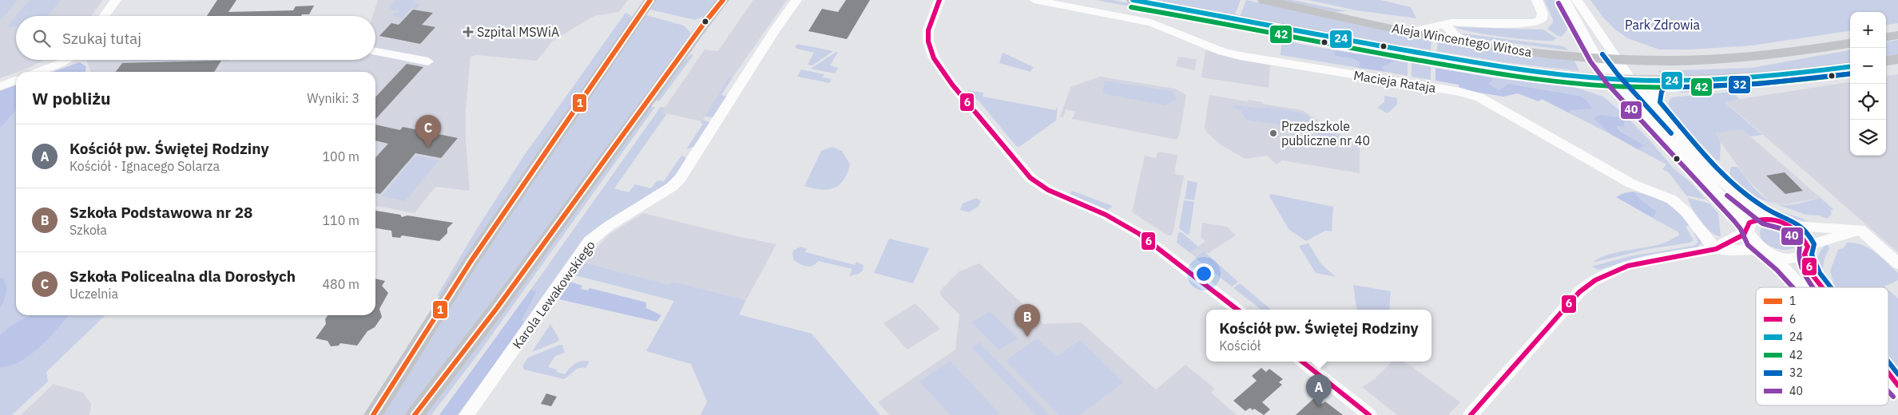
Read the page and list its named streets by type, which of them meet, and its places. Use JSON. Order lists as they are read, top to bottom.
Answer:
{
  "streets": {
    "main road": ["Aleja Wincentego Witosa"],
    "street": ["Macieja Rataja", "Karola Lewakowskiego"]
  },
  "parks": ["Park Zdrowia"],
  "places": {
    "health": ["Szpital MSWiA"],
    "other": ["Przedszkole publiczne nr 40"]
  },
  "lines": [
    "transit line 1",
    "transit line 6",
    "transit line 24",
    "transit line 40",
    "transit line 42",
    "transit line 32"
  ],
  "legend": [
    "1",
    "6",
    "24",
    "42",
    "32",
    "40"
  ],
  "page": {
    "map_buttons": ["+", "−"],
    "search": "Szukaj tutaj",
    "heading": ["W pobliżu", "Wyniki: 3"],
    "pins": ["C", "B", "A"],
    "list": [
      {
        "mark": "A",
        "name": "Kościół pw. Świętej Rodziny",
        "note": "Kościół · Ignacego Solarza",
        "value": "100 m"
      },
      {
        "mark": "B",
        "name": "Szkoła Podstawowa nr 28",
        "note": "Szkoła",
        "value": "110 m"
      },
      {
        "mark": "C",
        "name": "Szkoła Policealna dla Dorosłych",
        "note": "Uczelnia",
        "value": "480 m"
      }
    ],
    "popup": ["Kościół pw. Świętej Rodziny", "Kościół"]
  }
}
